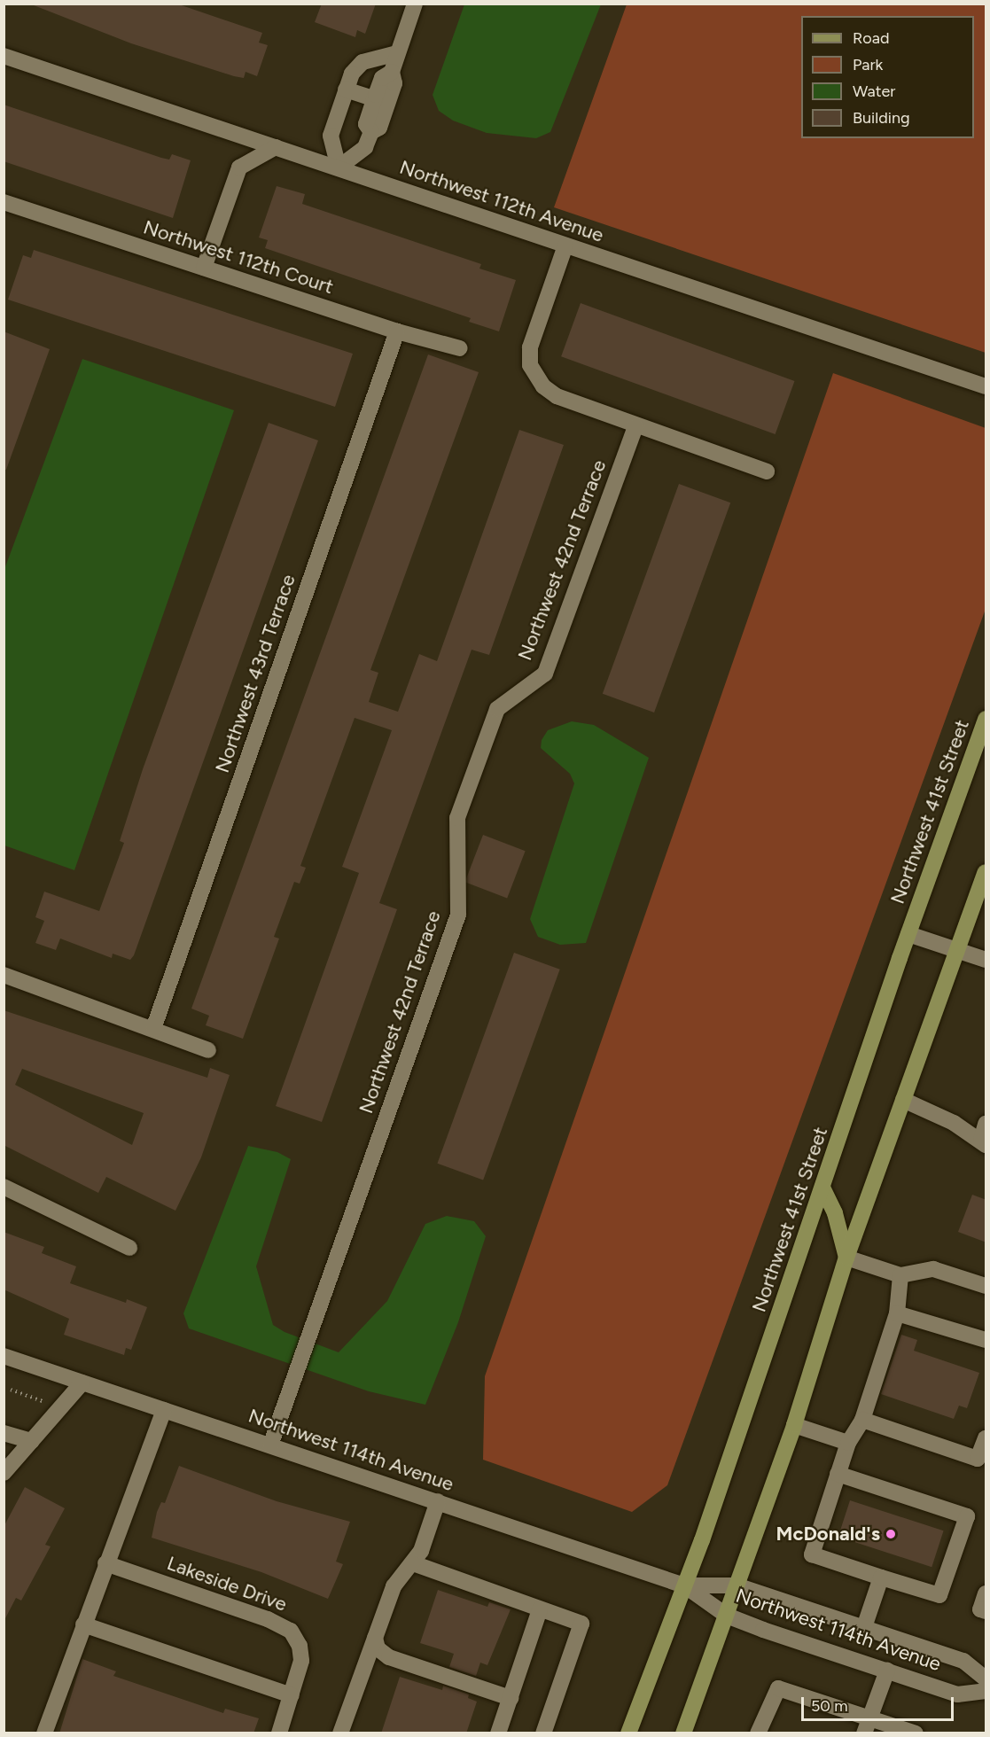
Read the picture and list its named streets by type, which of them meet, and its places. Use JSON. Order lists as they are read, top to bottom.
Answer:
{
  "streets": {
    "main road": ["Northwest 41st Street"],
    "street": [
      "Northwest 112th Avenue",
      "Northwest 112th Court",
      "Northwest 42nd Terrace",
      "Northwest 43rd Terrace",
      "Northwest 114th Avenue",
      "Lakeside Drive"
    ]
  },
  "crossings": [
    ["Northwest 112th Court", "Northwest 43rd Terrace"],
    ["Northwest 42nd Terrace", "Northwest 114th Avenue"],
    ["Northwest 41st Street", "Northwest 114th Avenue"]
  ],
  "places": ["McDonald's"],
  "legend": [
    "Road",
    "Park",
    "Water",
    "Building"
  ],
  "scale_bar": "50 m"
}
